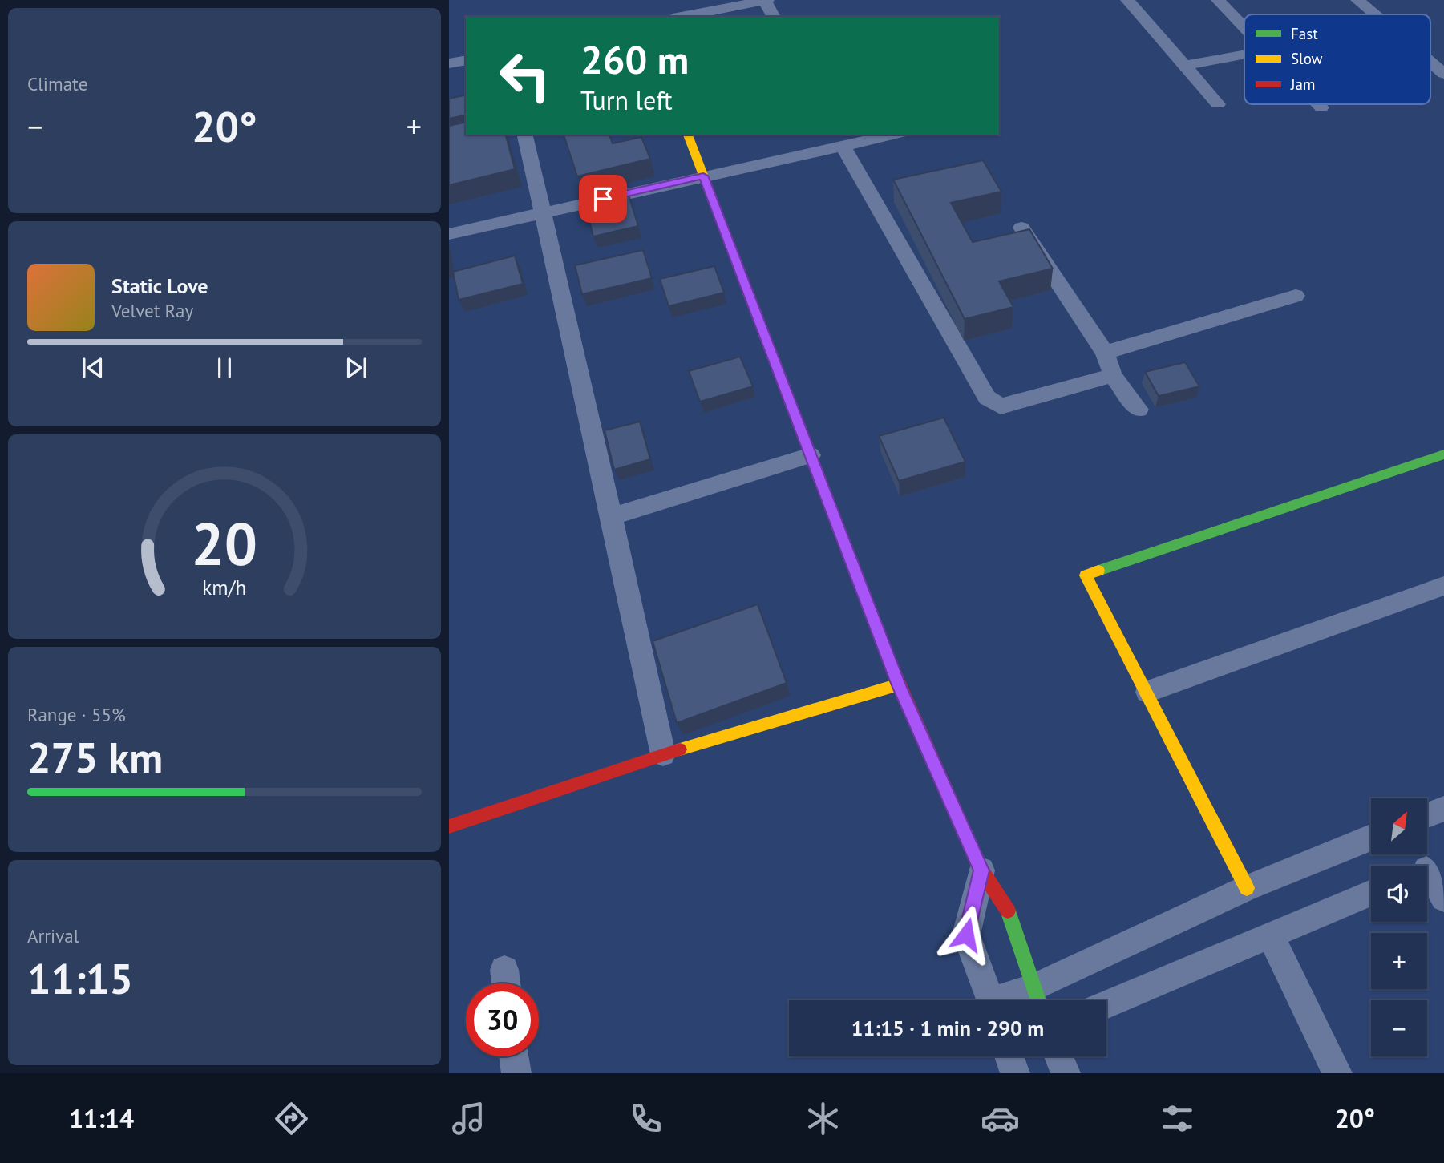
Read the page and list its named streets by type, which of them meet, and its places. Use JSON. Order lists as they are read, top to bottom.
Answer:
{
  "legend": ["Fast", "Slow", "Jam"],
  "north": "top right",
  "page": {
    "tile": [
      "Climate",
      ["Range · 55%", "275 km"],
      ["Arrival", "11:15"]
    ],
    "turn": ["260 m", "Turn left"],
    "heat": ["−", "20°", "+"],
    "song": ["Static Love", "Velvet Ray"],
    "map_buttons": ["+", "−"],
    "limit": "30",
    "trip": "11:15 · 1 min · 290 m",
    "tabs": ["11:14", "20°"],
    "gauge": ["20", "km/h"]
  }
}
